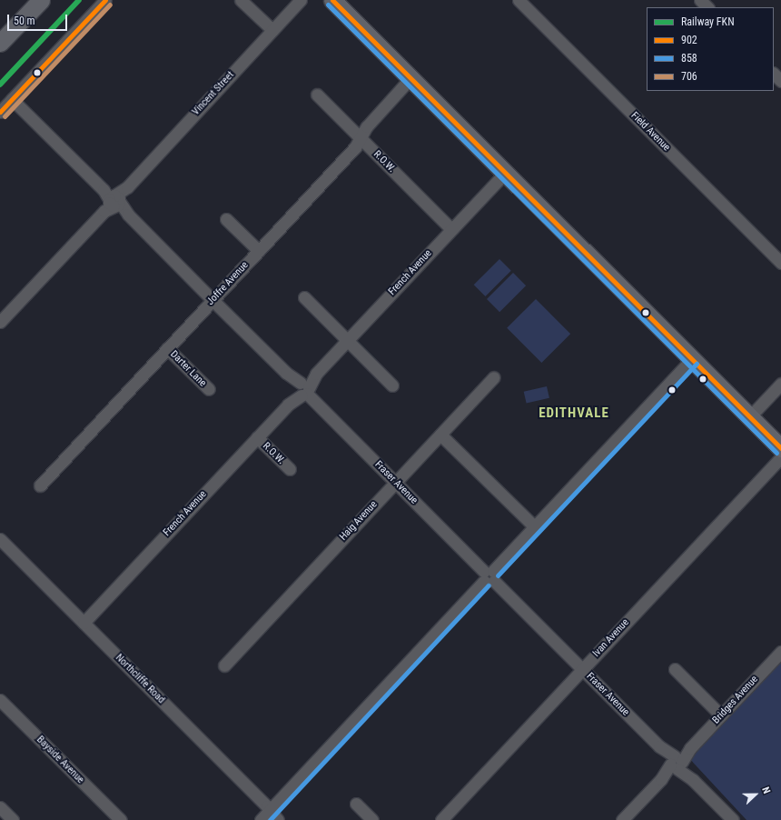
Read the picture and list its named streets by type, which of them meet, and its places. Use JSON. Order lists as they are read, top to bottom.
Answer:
{
  "streets": {
    "street": [
      "Vincent Street",
      "Field Avenue",
      "R.O.W.",
      "French Avenue",
      "Joffre Avenue",
      "Darter Lane",
      "Fraser Avenue",
      "Haig Avenue",
      "Ivan Avenue",
      "Northcliffe Road",
      "Bridges Avenue",
      "Bayside Avenue"
    ]
  },
  "crossings": [
    ["Vincent Street", "Fraser Avenue"],
    ["R.O.W.", "French Avenue"],
    ["R.O.W.", "Joffre Avenue"],
    ["French Avenue", "Fraser Avenue"],
    ["French Avenue", "Northcliffe Road"],
    ["Joffre Avenue", "Darter Lane"],
    ["Joffre Avenue", "Fraser Avenue"],
    ["Fraser Avenue", "Haig Avenue"],
    ["Fraser Avenue", "Ivan Avenue"],
    ["Fraser Avenue", "Bridges Avenue"]
  ],
  "districts": ["EDITHVALE"],
  "lines": [
    "rail line FKN",
    "transit line 902",
    "transit line 858",
    "transit line 706"
  ],
  "legend": [
    "Railway FKN",
    "902",
    "858",
    "706"
  ],
  "scale_bar": "50 m",
  "north": "right"
}
